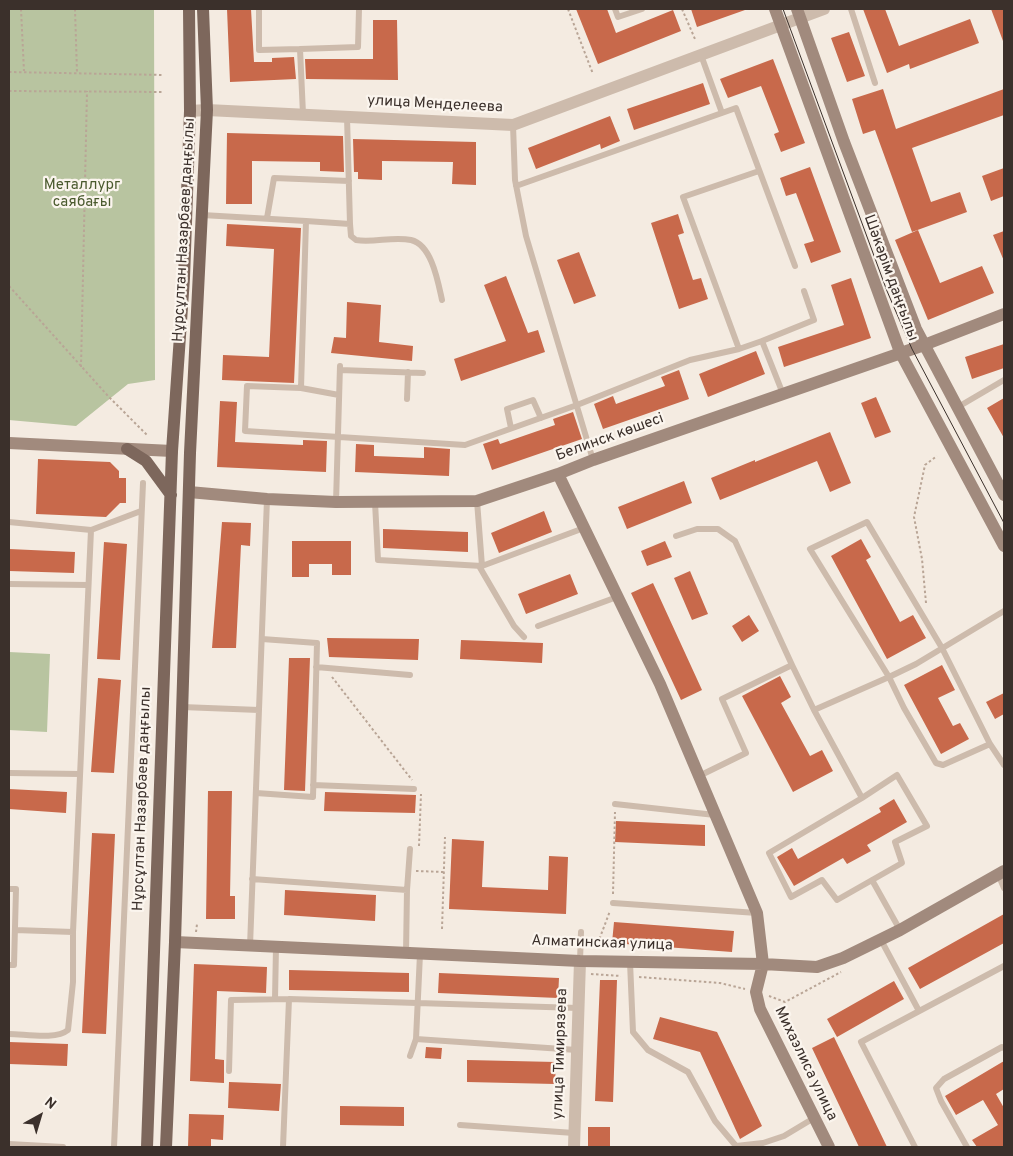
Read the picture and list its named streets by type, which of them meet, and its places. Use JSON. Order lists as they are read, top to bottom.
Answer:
{
  "streets": {
    "main road": [
      "Нұрсұлтан Назарбаев даңғылы",
      "Шәкәрім даңғылы",
      "Белинск көшесі",
      "Алматинская улица",
      "Михаэлиса улица"
    ],
    "street": ["улица Менделеева", "улица Тимирязева"]
  },
  "crossings": [
    ["улица Менделеева", "Нұрсұлтан Назарбаев даңғылы"],
    ["улица Менделеева", "Шәкәрім даңғылы"],
    ["Нұрсұлтан Назарбаев даңғылы", "Белинск көшесі"],
    ["Нұрсұлтан Назарбаев даңғылы", "Алматинская улица"],
    ["Шәкәрім даңғылы", "Белинск көшесі"],
    ["Алматинская улица", "улица Тимирязева"],
    ["Алматинская улица", "Михаэлиса улица"]
  ],
  "parks": ["Металлург саябағы"],
  "north": "top right"
}
